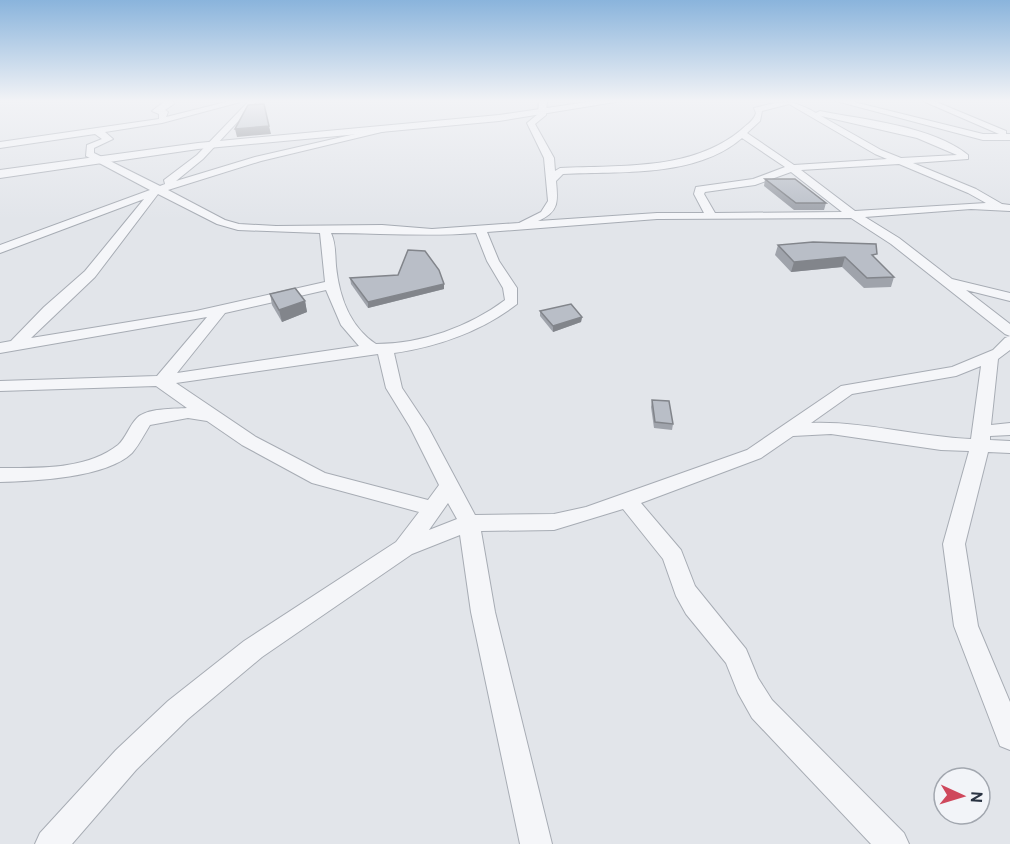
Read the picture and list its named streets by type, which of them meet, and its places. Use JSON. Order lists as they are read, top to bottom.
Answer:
{
  "north": "right"
}
